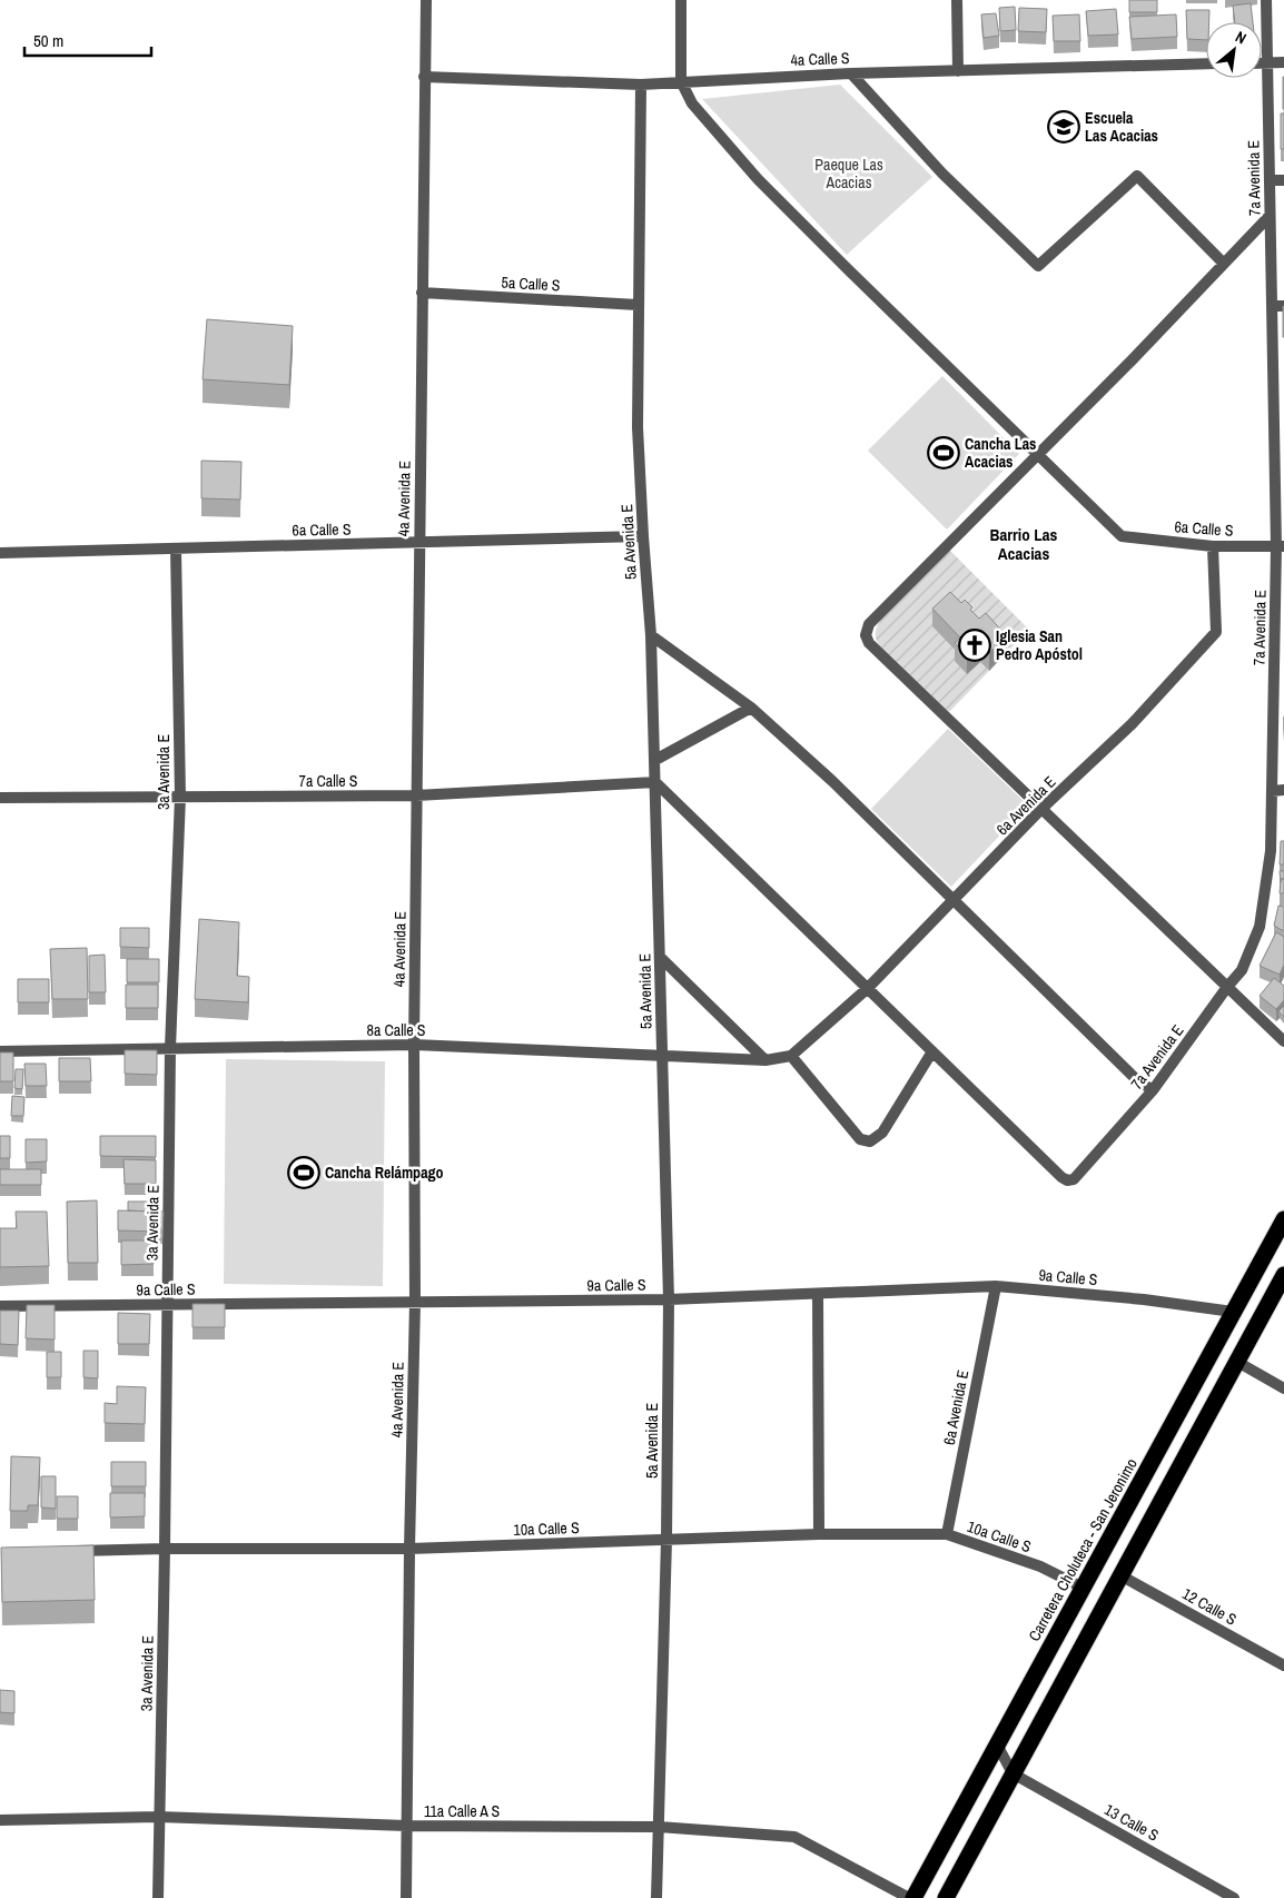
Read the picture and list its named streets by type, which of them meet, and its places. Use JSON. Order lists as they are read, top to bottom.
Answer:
{
  "streets": {
    "highway": ["Carretera Choluteca - San Jeronimo"],
    "street": [
      "4a Calle S",
      "7a Avenida E",
      "5a Calle S",
      "4a Avenida E",
      "6a Calle S",
      "5a Avenida E",
      "3a Avenida E",
      "7a Calle S",
      "6a Avenida E",
      "8a Calle S",
      "9a Calle S",
      "10a Calle S",
      "12 Calle S",
      "11a Calle A S",
      "13 Calle S"
    ]
  },
  "crossings": [
    ["4a Calle S", "4a Avenida E"],
    ["4a Calle S", "5a Avenida E"],
    ["7a Avenida E", "6a Calle S"],
    ["5a Calle S", "4a Avenida E"],
    ["5a Calle S", "5a Avenida E"],
    ["4a Avenida E", "6a Calle S"],
    ["4a Avenida E", "7a Calle S"],
    ["4a Avenida E", "8a Calle S"],
    ["4a Avenida E", "9a Calle S"],
    ["4a Avenida E", "10a Calle S"],
    ["4a Avenida E", "11a Calle A S"],
    ["6a Calle S", "5a Avenida E"],
    ["6a Calle S", "3a Avenida E"],
    ["6a Calle S", "6a Avenida E"],
    ["5a Avenida E", "7a Calle S"],
    ["5a Avenida E", "8a Calle S"],
    ["5a Avenida E", "9a Calle S"],
    ["5a Avenida E", "10a Calle S"],
    ["5a Avenida E", "11a Calle A S"],
    ["3a Avenida E", "7a Calle S"],
    ["3a Avenida E", "8a Calle S"],
    ["3a Avenida E", "9a Calle S"],
    ["3a Avenida E", "10a Calle S"],
    ["3a Avenida E", "11a Calle A S"],
    ["6a Avenida E", "8a Calle S"],
    ["6a Avenida E", "9a Calle S"],
    ["6a Avenida E", "10a Calle S"],
    ["9a Calle S", "Carretera Choluteca - San Jeronimo"],
    ["10a Calle S", "Carretera Choluteca - San Jeronimo"]
  ],
  "districts": ["Barrio Las Acacias"],
  "parks": ["Paeque Las Acacias"],
  "places": {
    "school or university": ["Escuela Las Acacias"],
    "sports": ["Cancha Las Acacias", "Cancha Relámpago"],
    "church": ["Iglesia San Pedro Apóstol"]
  },
  "scale_bar": "50 m",
  "north": "top right"
}
